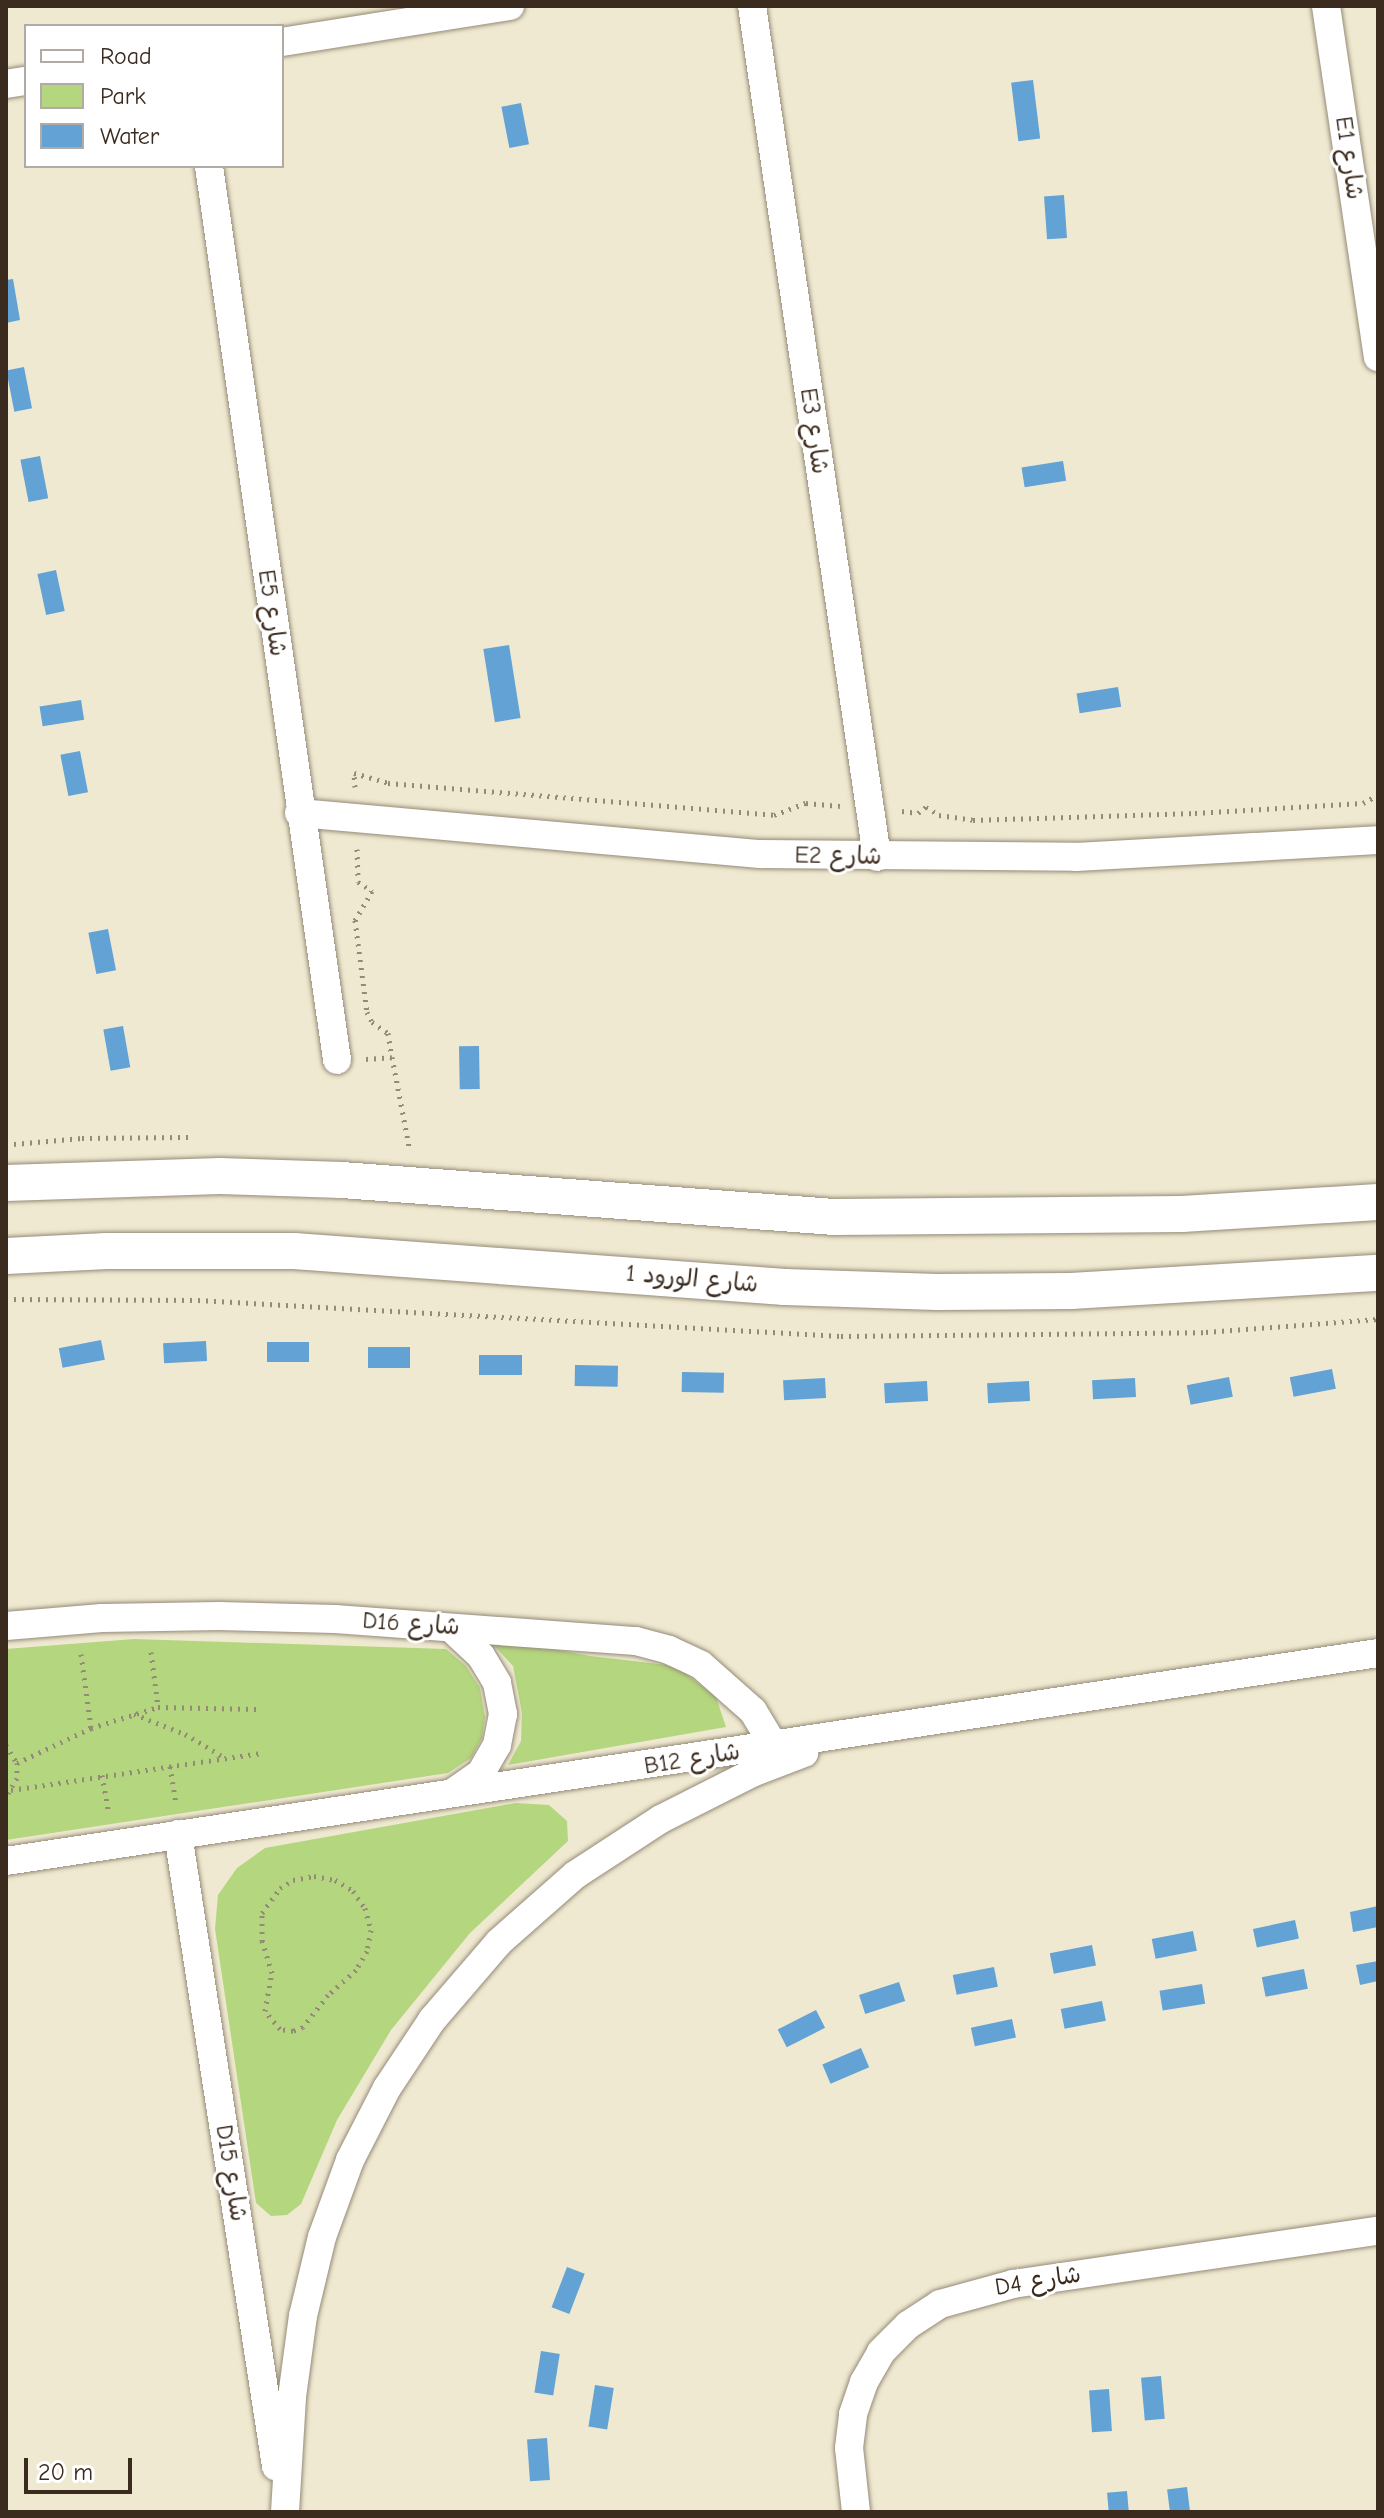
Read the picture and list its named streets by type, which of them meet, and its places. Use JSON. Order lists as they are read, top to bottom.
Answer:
{
  "streets": {
    "street": [
      "E1 شارع",
      "E3 شارع",
      "E5 شارع",
      "E2 شارع",
      "شارع الورود 1",
      "D16 شارع",
      "B12 شارع",
      "D15 شارع",
      "D4 شارع"
    ]
  },
  "crossings": [
    ["E3 شارع", "E2 شارع"],
    ["E5 شارع", "E2 شارع"],
    ["D16 شارع", "B12 شارع"],
    ["B12 شارع", "D15 شارع"]
  ],
  "legend": ["Road", "Park", "Water"],
  "scale_bar": "20 m"
}
